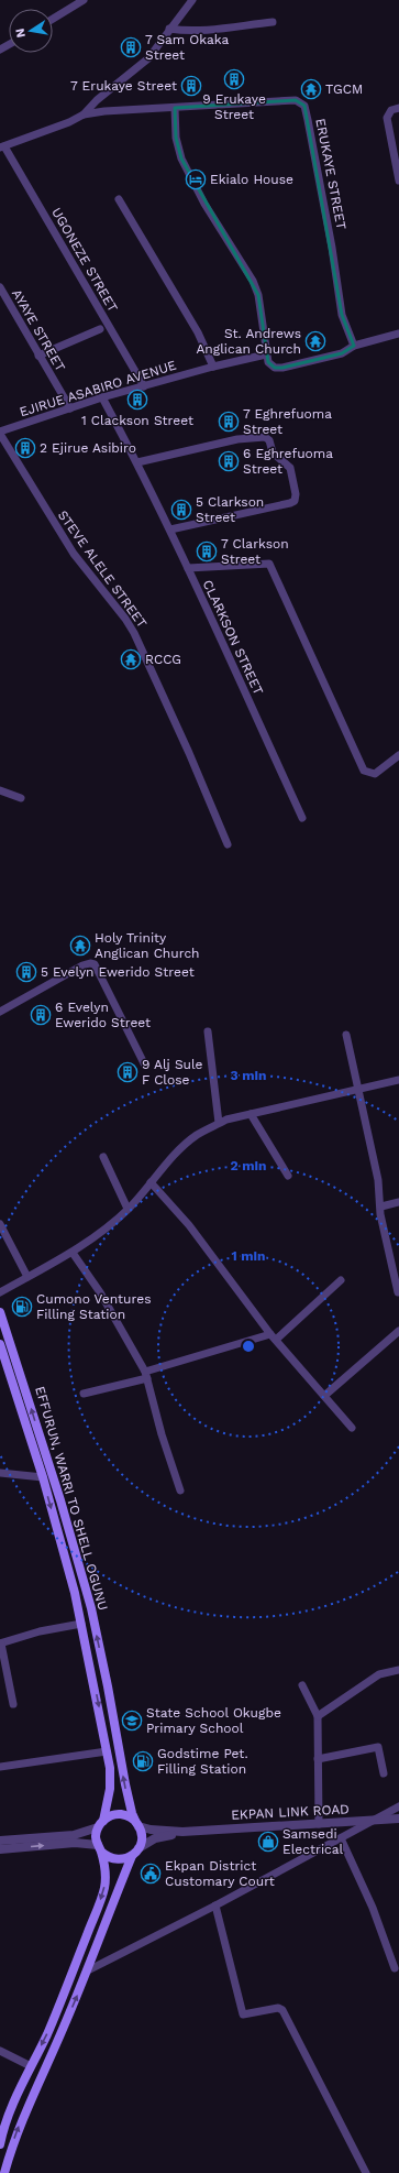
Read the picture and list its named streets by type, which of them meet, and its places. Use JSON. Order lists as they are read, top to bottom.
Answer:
{
  "streets": {
    "main road": ["EFFURUN, WARRI TO SHELL OGUNU"],
    "street": [
      "ERUKAYE STREET",
      "UGONEZE STREET",
      "AYAYE STREET",
      "EJIRUE ASABIRO AVENUE",
      "STEVE ALELE STREET",
      "CLARKSON STREET",
      "EKPAN LINK ROAD"
    ]
  },
  "crossings": [
    ["ERUKAYE STREET", "UGONEZE STREET"],
    ["UGONEZE STREET", "EJIRUE ASABIRO AVENUE"],
    ["AYAYE STREET", "EJIRUE ASABIRO AVENUE"],
    ["EJIRUE ASABIRO AVENUE", "STEVE ALELE STREET"],
    ["EJIRUE ASABIRO AVENUE", "CLARKSON STREET"]
  ],
  "places": {
    "building": [
      "7 Sam Okaka Street",
      "9 Erukaye Street",
      "7 Erukaye Street",
      "1 Clackson Street",
      "7 Eghrefuoma Street",
      "2 Ejirue Asibiro",
      "6 Eghrefuoma Street",
      "5 Clarkson Street",
      "7 Clarkson Street",
      "5 Evelyn Ewerido Street",
      "6 Evelyn Ewerido Street",
      "9 Alj Sule F Close"
    ],
    "temple": [
      "TGCM",
      "St. Andrews Anglican Church",
      "RCCG",
      "Holy Trinity Anglican Church"
    ],
    "hotel": ["Ekialo House"],
    "fuel station": ["Cumono Ventures Filling Station", "Godstime Pet. Filling Station"],
    "school or university": ["State School Okugbe Primary School"],
    "shop": ["Samsedi Electrical"],
    "public building": ["Ekpan District Customary Court"]
  },
  "north": "left",
  "rings": ["3 min", "2 min", "1 min"]
}
